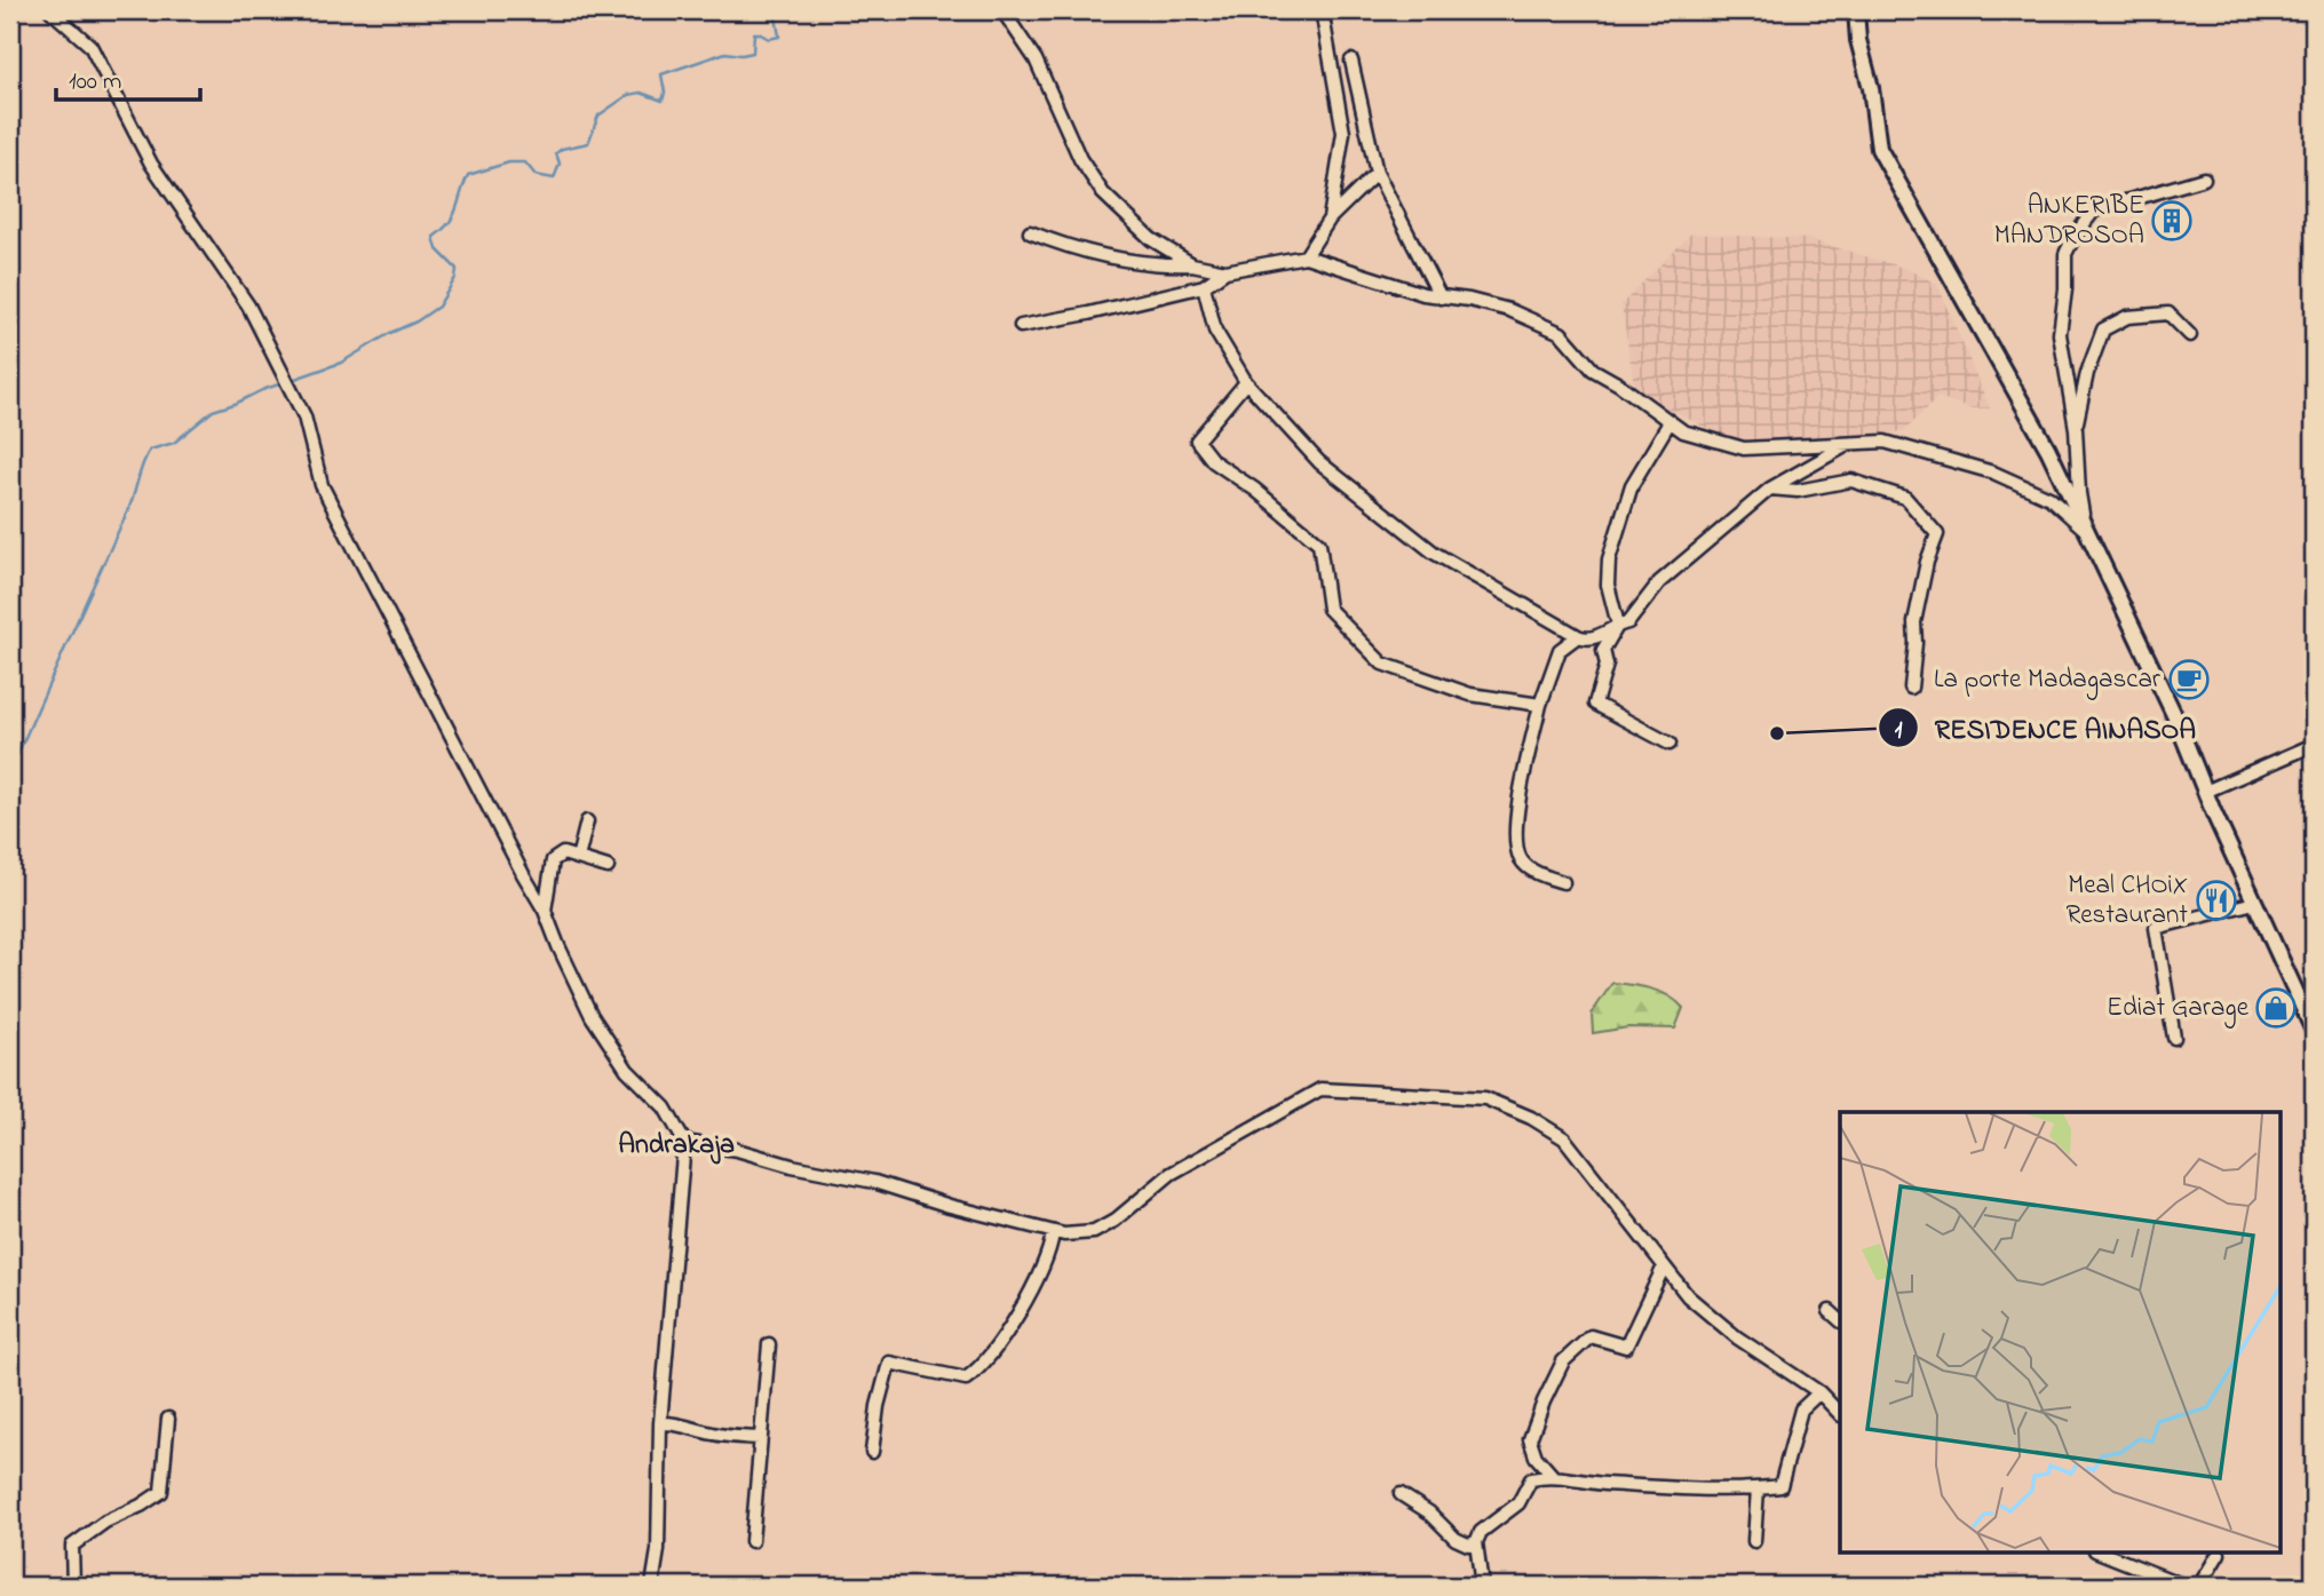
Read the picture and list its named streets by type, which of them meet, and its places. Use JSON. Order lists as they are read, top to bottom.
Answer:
{
  "districts": ["Andrakaja"],
  "places": {
    "building": ["ANKERIBE MANDROSOA"],
    "cafe": ["La porte Madagascar"],
    "other": ["RESIDENCE AINASOA"],
    "restaurant": ["Meal CHOiX Restaurant"],
    "shop": ["Ediat Garage"]
  },
  "scale_bar": "100 m"
}
